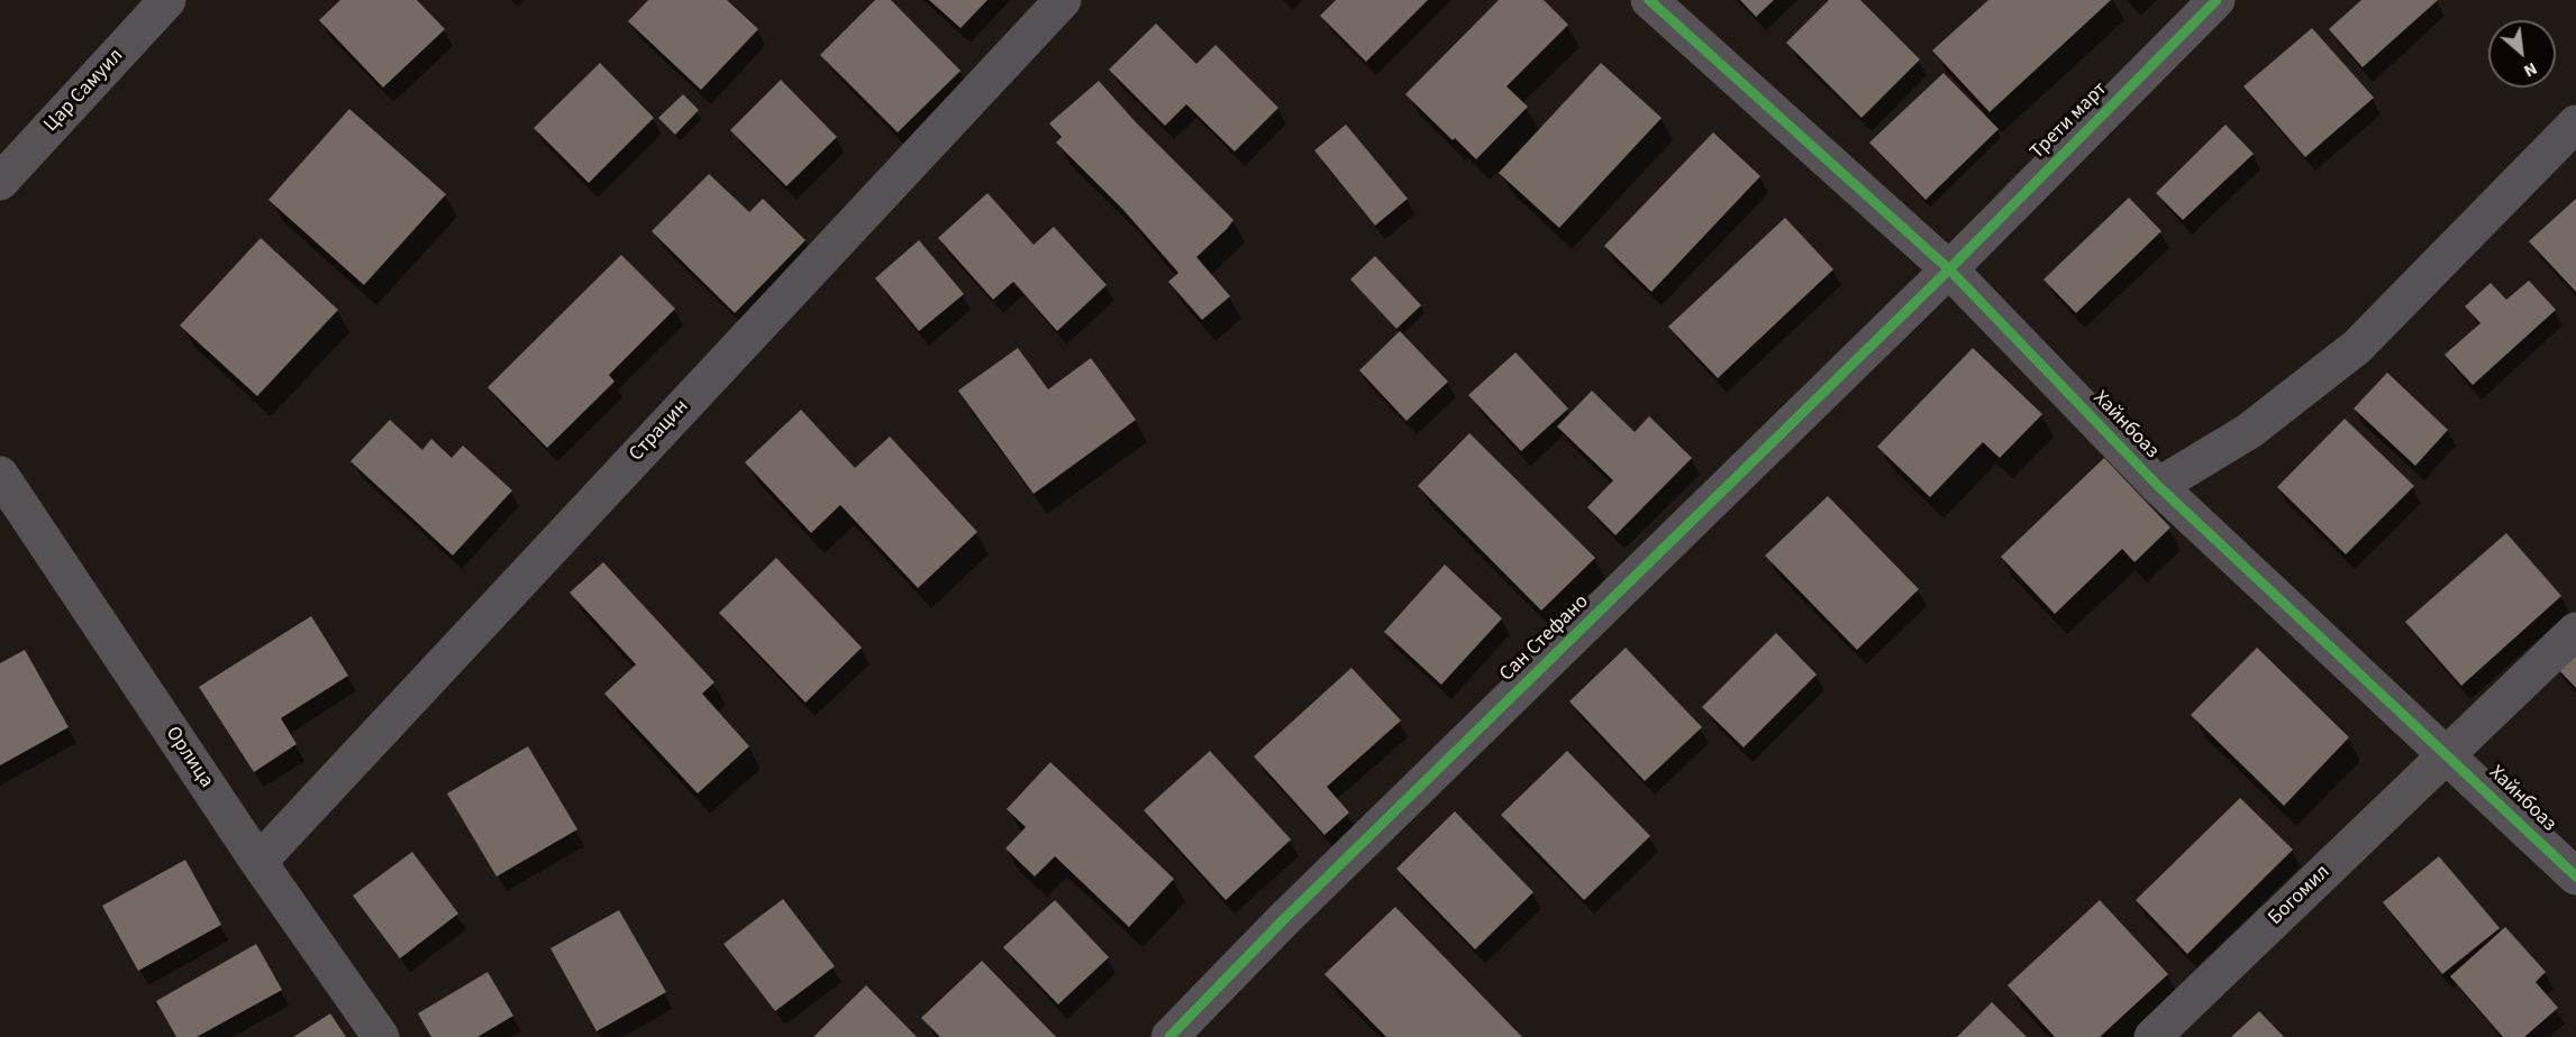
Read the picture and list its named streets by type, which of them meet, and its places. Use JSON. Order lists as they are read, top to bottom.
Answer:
{
  "streets": {
    "street": [
      "Цар Самуил",
      "Трети март",
      "Хайнбоаз",
      "Страцин",
      "Сан Стефано",
      "Орлица",
      "Богомил"
    ]
  },
  "crossings": [
    ["Трети март", "Хайнбоаз"],
    ["Трети март", "Сан Стефано"],
    ["Хайнбоаз", "Сан Стефано"],
    ["Хайнбоаз", "Богомил"],
    ["Страцин", "Орлица"]
  ],
  "north": "bottom right"
}
